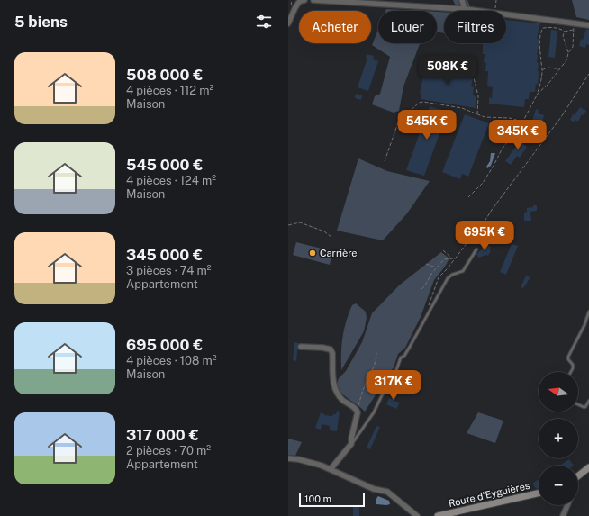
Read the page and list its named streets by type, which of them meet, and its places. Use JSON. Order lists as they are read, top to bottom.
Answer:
{
  "streets": {
    "main road": ["Route d'Eyguières"]
  },
  "places": ["Carrière"],
  "scale_bar": "100 m",
  "north": "left",
  "page": {
    "heading": "5 biens",
    "chip": ["Acheter", "Louer", "Filtres"],
    "list": [
      {
        "name": "508 000 €",
        "note": "4 pièces · 112 m² · Maison"
      },
      {
        "name": "545 000 €",
        "note": "4 pièces · 124 m² · Maison"
      },
      {
        "name": "345 000 €",
        "note": "3 pièces · 74 m² · Appartement"
      },
      {
        "name": "695 000 €",
        "note": "4 pièces · 108 m² · Maison"
      },
      {
        "name": "317 000 €",
        "note": "2 pièces · 70 m² · Appartement"
      }
    ],
    "price": [
      "508K €",
      "545K €",
      "345K €",
      "695K €",
      "317K €"
    ],
    "map_buttons": ["+", "−"],
    "scale": "100 m"
  }
}
